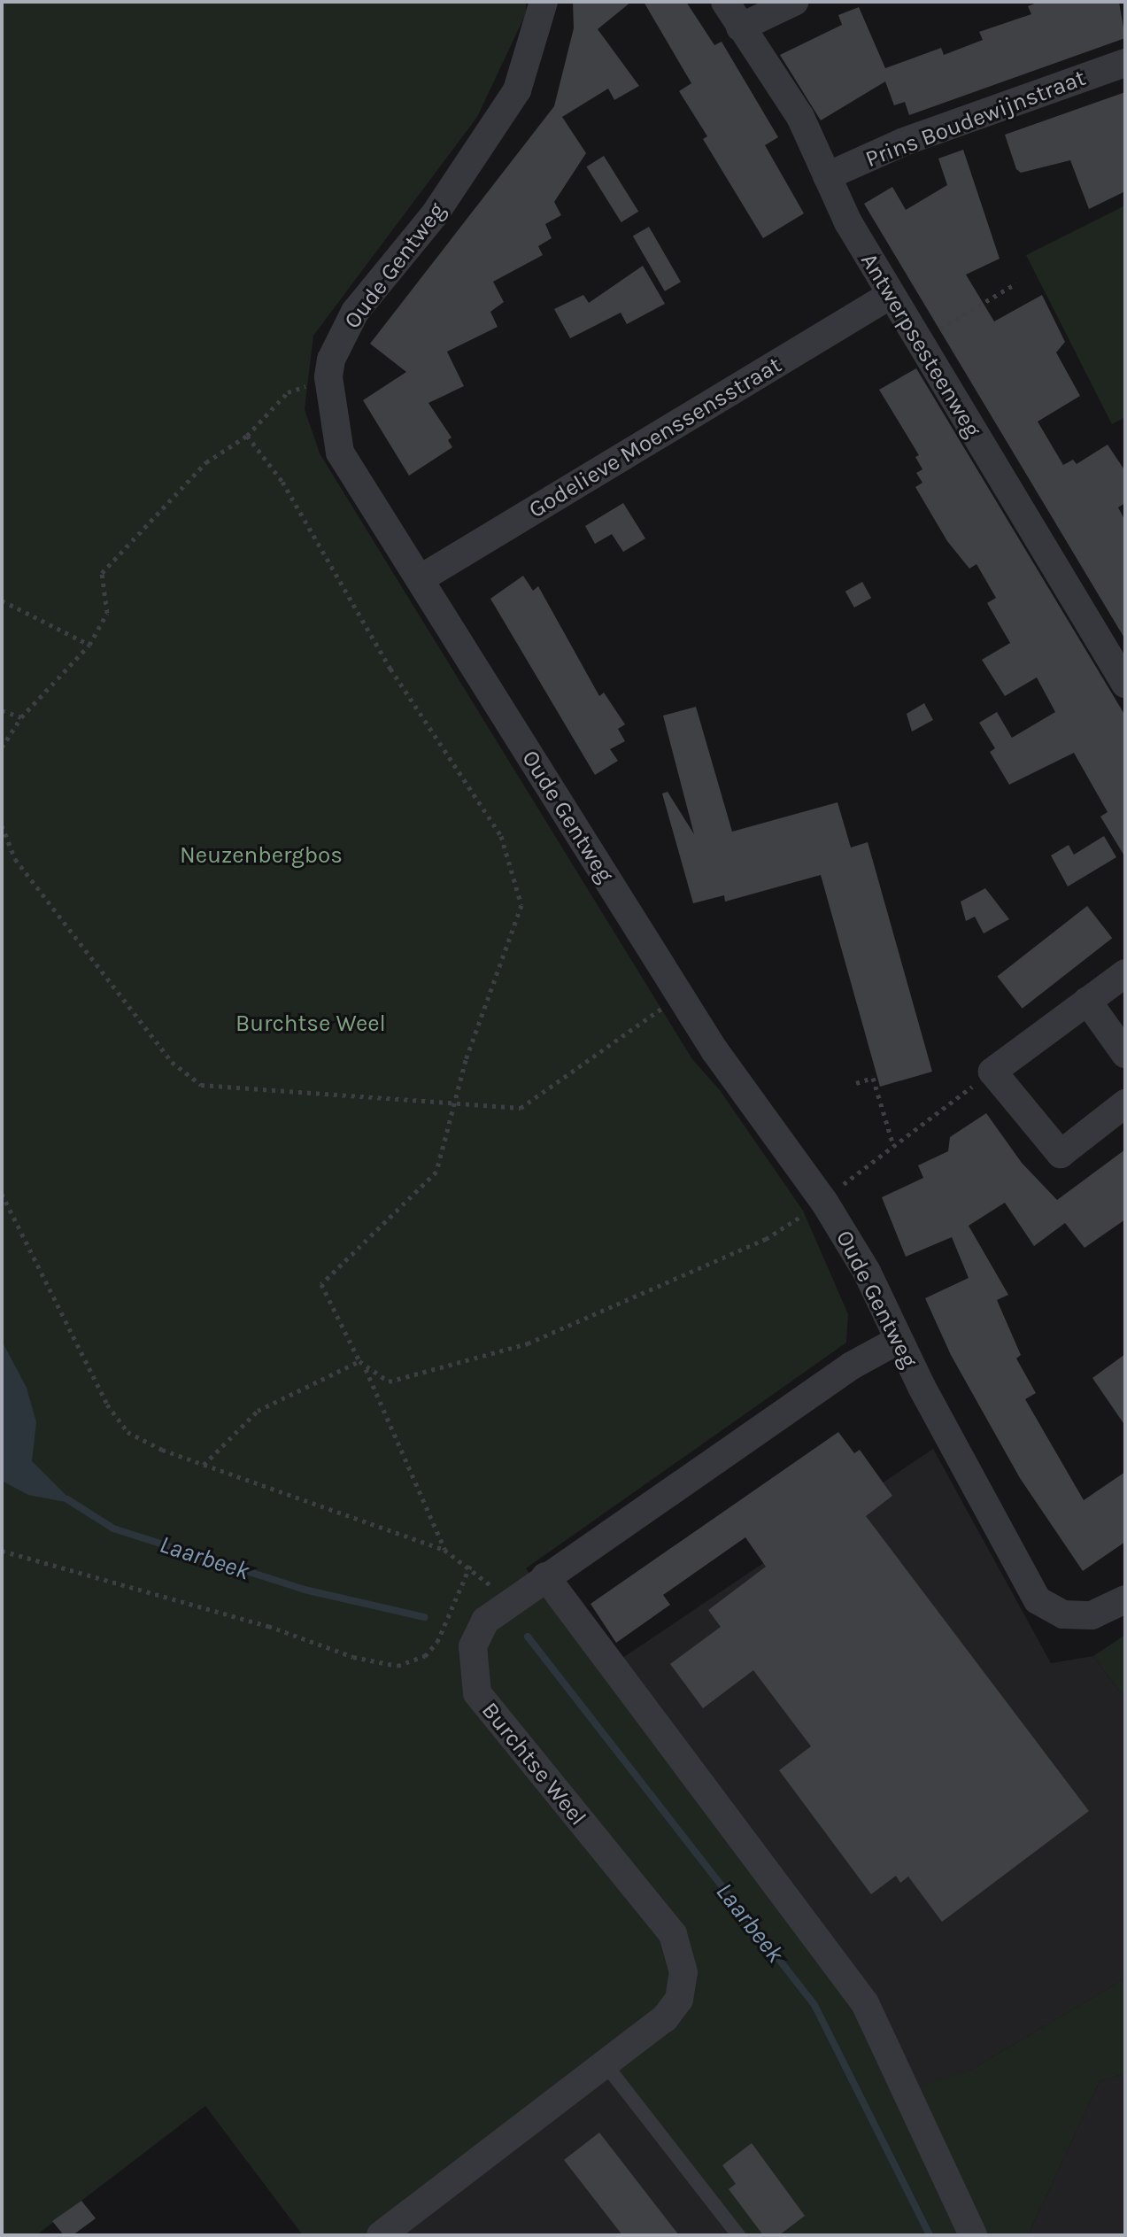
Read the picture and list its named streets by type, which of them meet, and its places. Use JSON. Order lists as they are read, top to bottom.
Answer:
{
  "streets": {
    "street": [
      "Prins Boudewijnstraat",
      "Oude Gentweg",
      "Antwerpsesteenweg",
      "Godelieve Moenssensstraat",
      "Burchtse Weel"
    ]
  },
  "crossings": [
    ["Prins Boudewijnstraat", "Antwerpsesteenweg"],
    ["Oude Gentweg", "Godelieve Moenssensstraat"],
    ["Oude Gentweg", "Burchtse Weel"],
    ["Antwerpsesteenweg", "Godelieve Moenssensstraat"]
  ],
  "water": ["Laarbeek"],
  "parks": ["Neuzenbergbos", "Burchtse Weel"]
}
